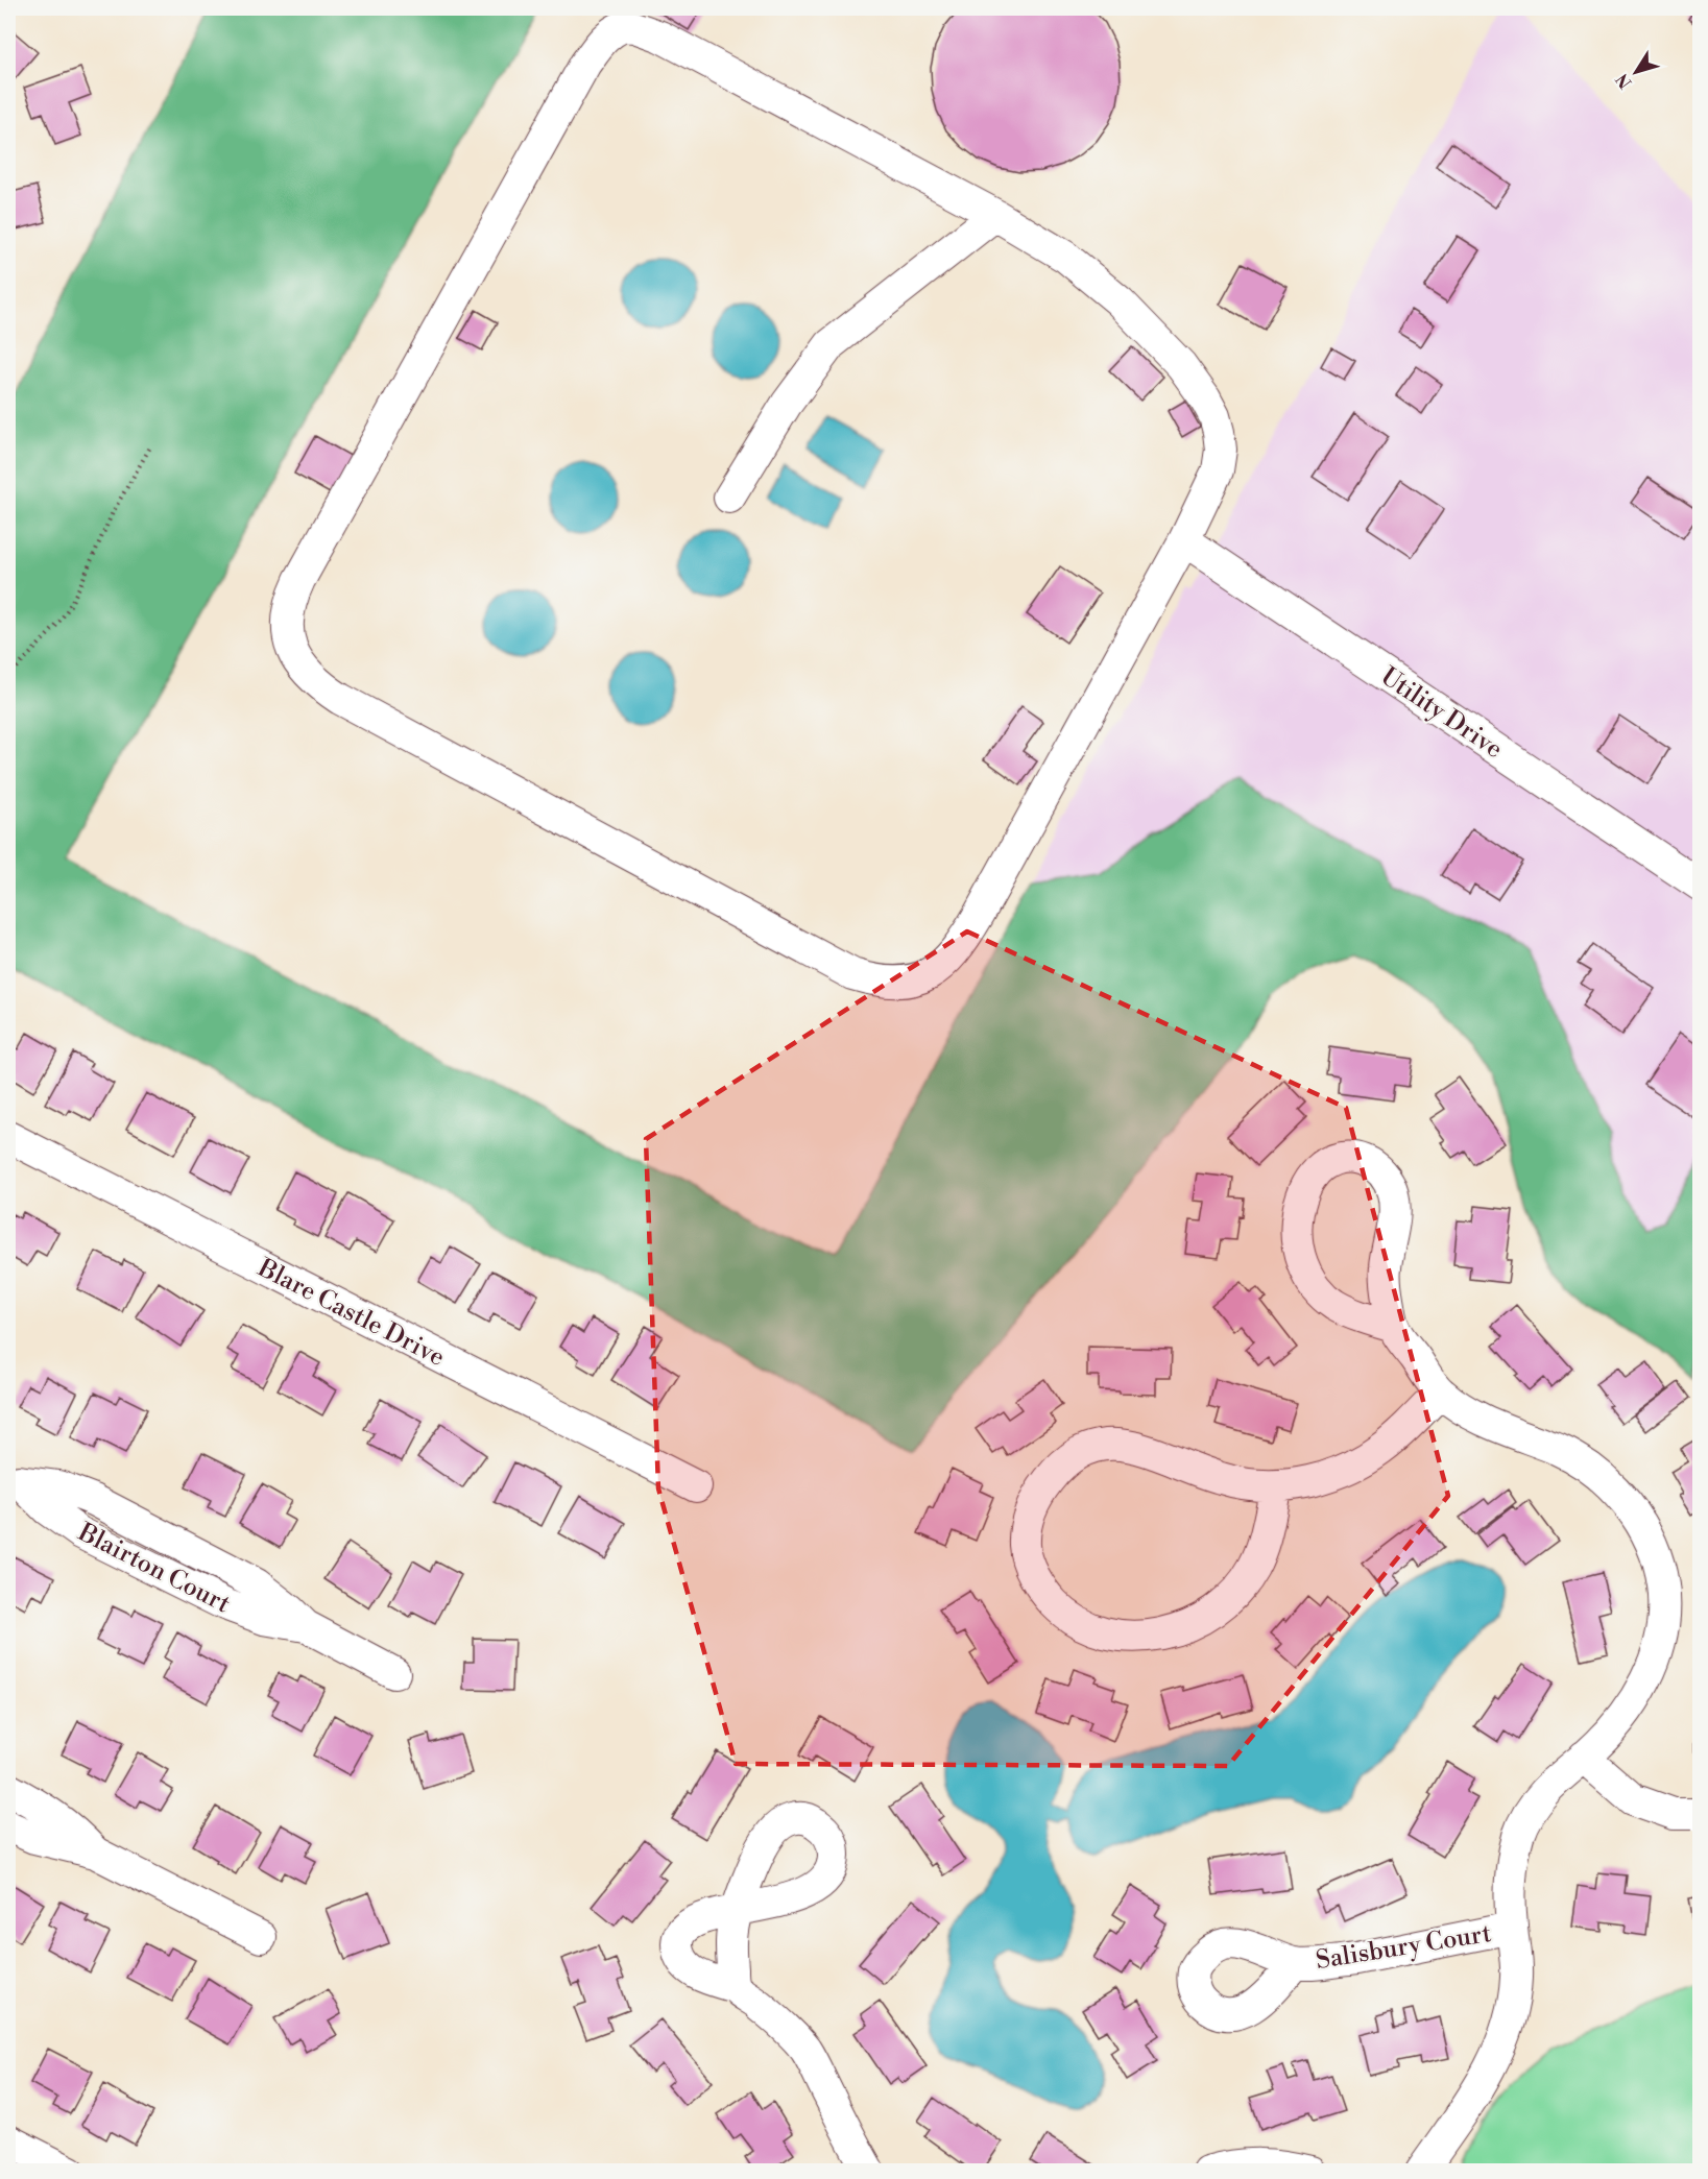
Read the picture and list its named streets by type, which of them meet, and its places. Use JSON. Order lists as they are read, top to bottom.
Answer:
{
  "streets": {
    "street": [
      "Utility Drive",
      "Blare Castle Drive",
      "Blairton Court",
      "Salisbury Court"
    ]
  },
  "north": "bottom left"
}
